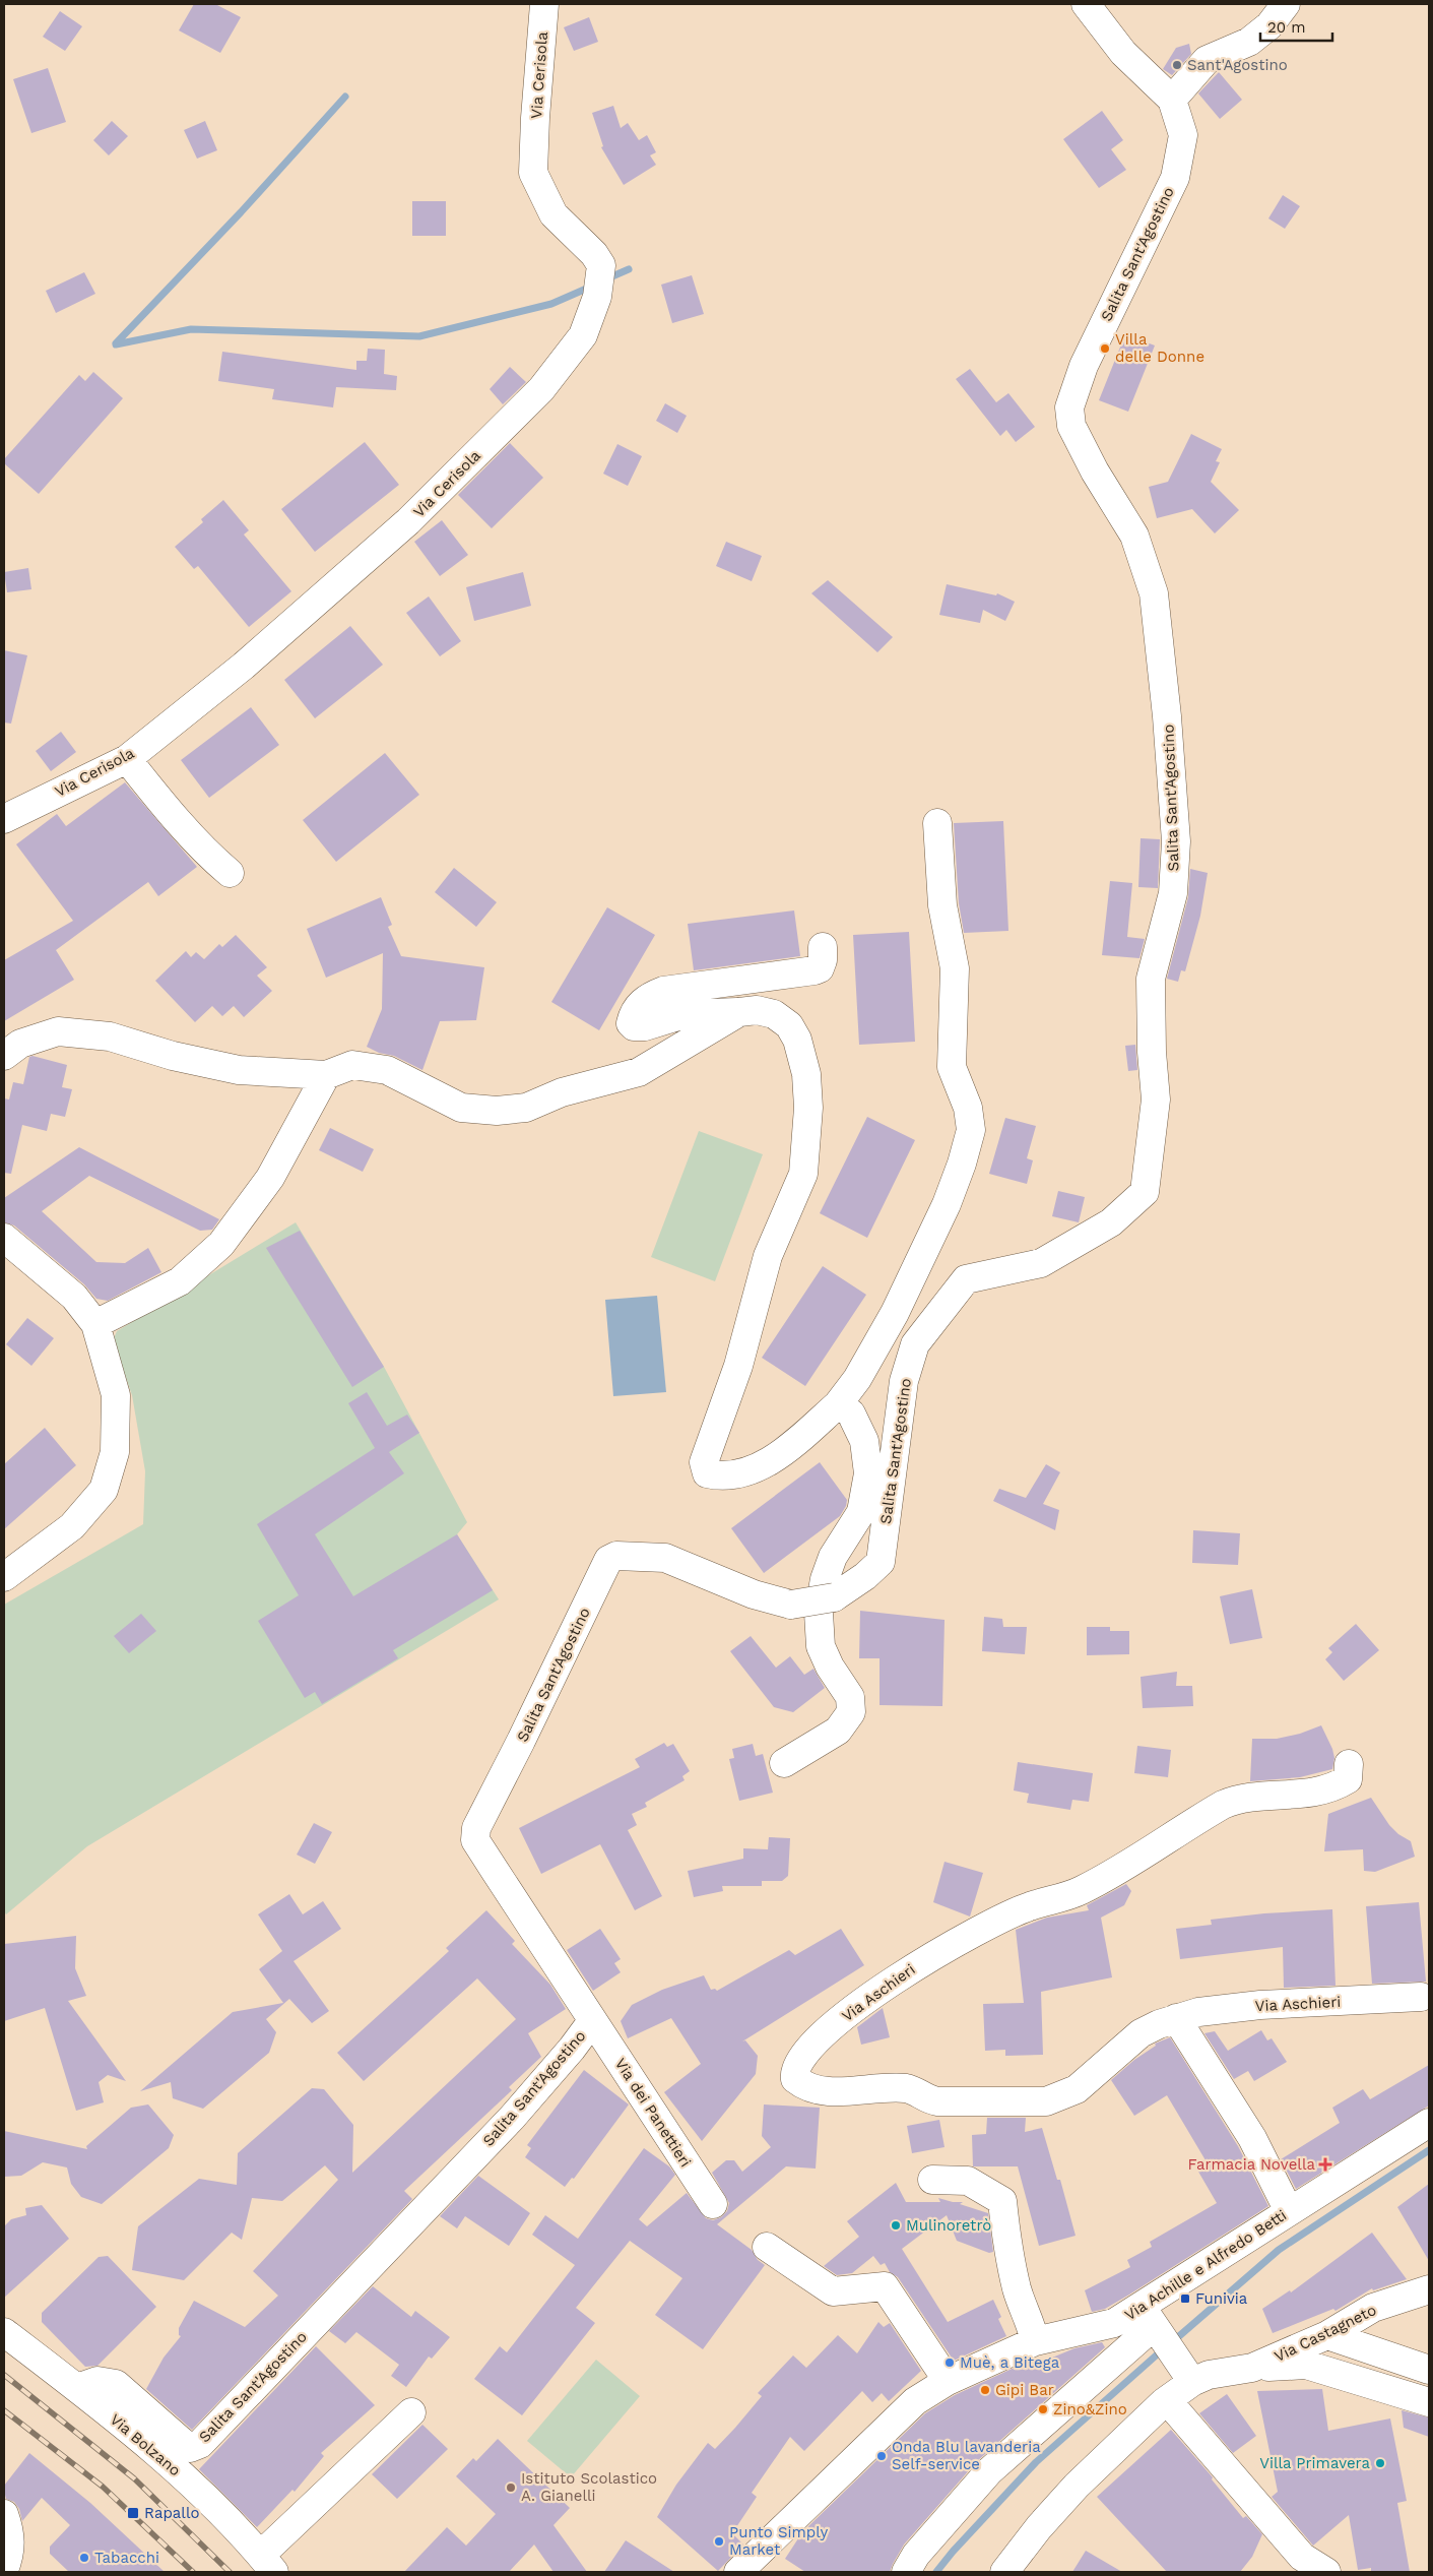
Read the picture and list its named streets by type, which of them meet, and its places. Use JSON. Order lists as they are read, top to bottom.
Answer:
{
  "streets": {
    "street": [
      "Via Cerisola",
      "Salita Sant'Agostino",
      "Via Aschieri",
      "Via dei Panettieri",
      "Via Achille e Alfredo Betti",
      "Via Castagneto",
      "Via Bolzano"
    ]
  },
  "crossings": [
    ["Salita Sant'Agostino", "Via dei Panettieri"],
    ["Salita Sant'Agostino", "Via Bolzano"]
  ],
  "places": {
    "other": [
      "Sant'Agostino",
      "Villa delle Donne",
      "Mulinoretrò",
      "Muè, a Bitega",
      "Gipi Bar",
      "Zino&Zino",
      "Onda Blu lavanderia Self-service",
      "Villa Primavera",
      "Istituto Scolastico A. Gianelli",
      "Punto Simply Market",
      "Tabacchi"
    ],
    "health": ["Farmacia Novella"],
    "transit": ["Funivia", "Rapallo"]
  },
  "scale_bar": "20 m"
}
